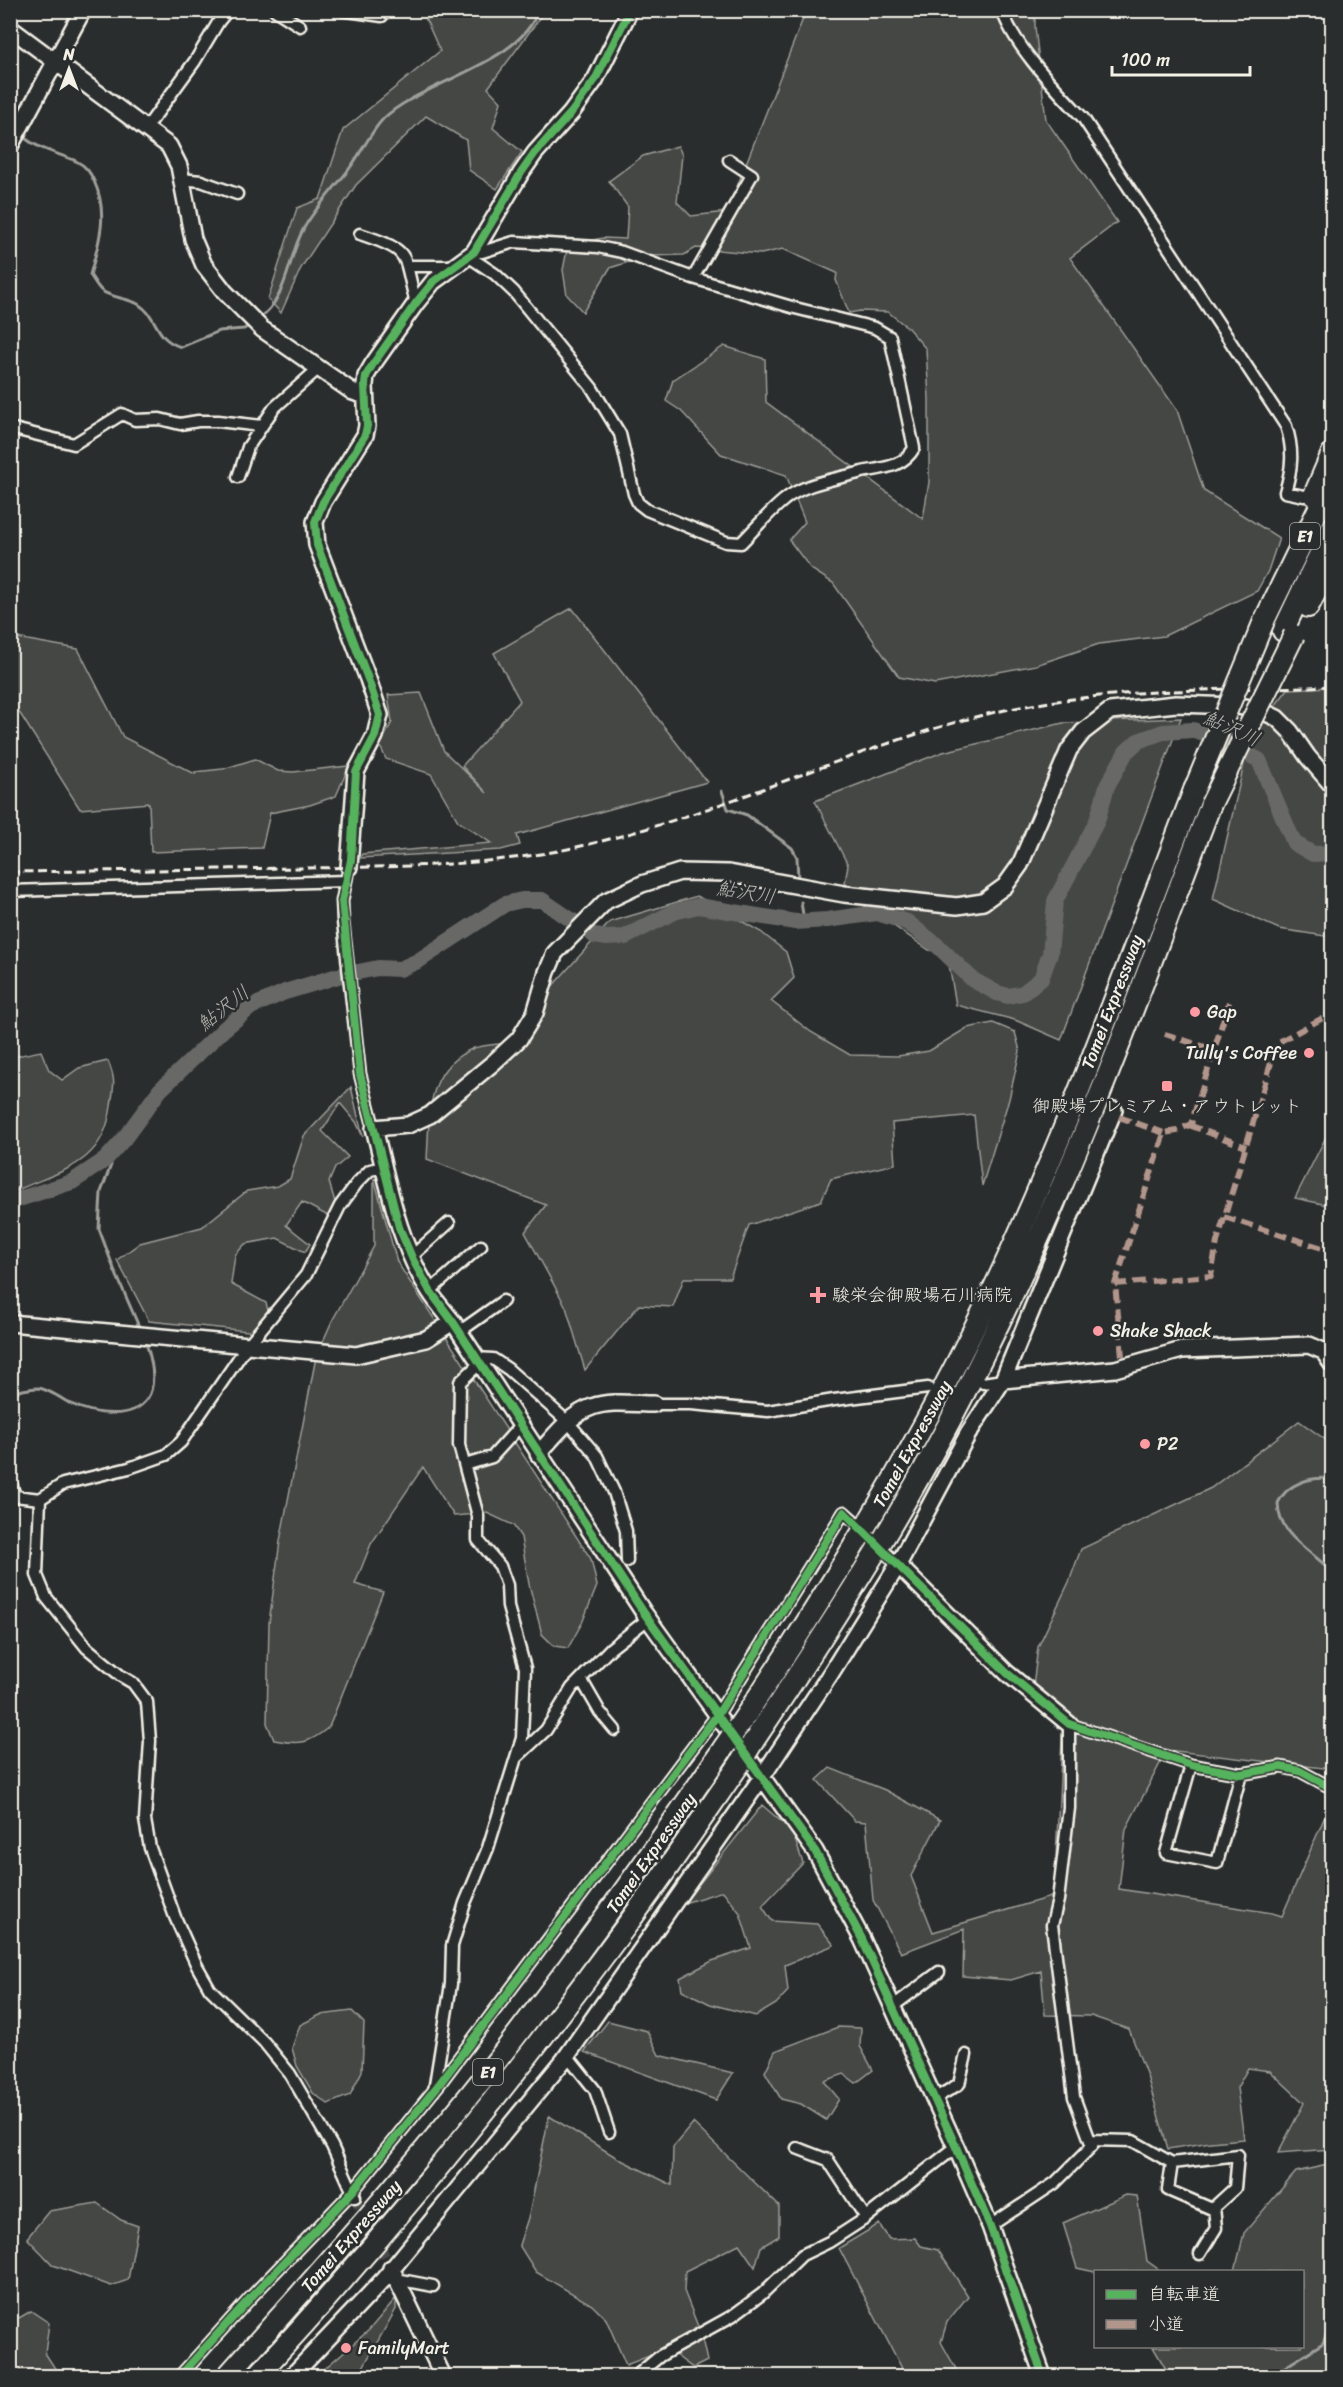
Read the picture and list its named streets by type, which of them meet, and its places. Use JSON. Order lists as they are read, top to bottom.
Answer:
{
  "streets": {
    "highway": ["E1", "Tomei Expressway"]
  },
  "water": ["鮎沢川"],
  "places": {
    "other": [
      "Gap",
      "Tully's Coffee",
      "Shake Shack",
      "P2",
      "FamilyMart"
    ],
    "transit": ["御殿場プレミアム・アウトレット"],
    "health": ["駿栄会御殿場石川病院"]
  },
  "legend": ["自転車道", "小道"],
  "scale_bar": "100 m",
  "north": "top"
}
